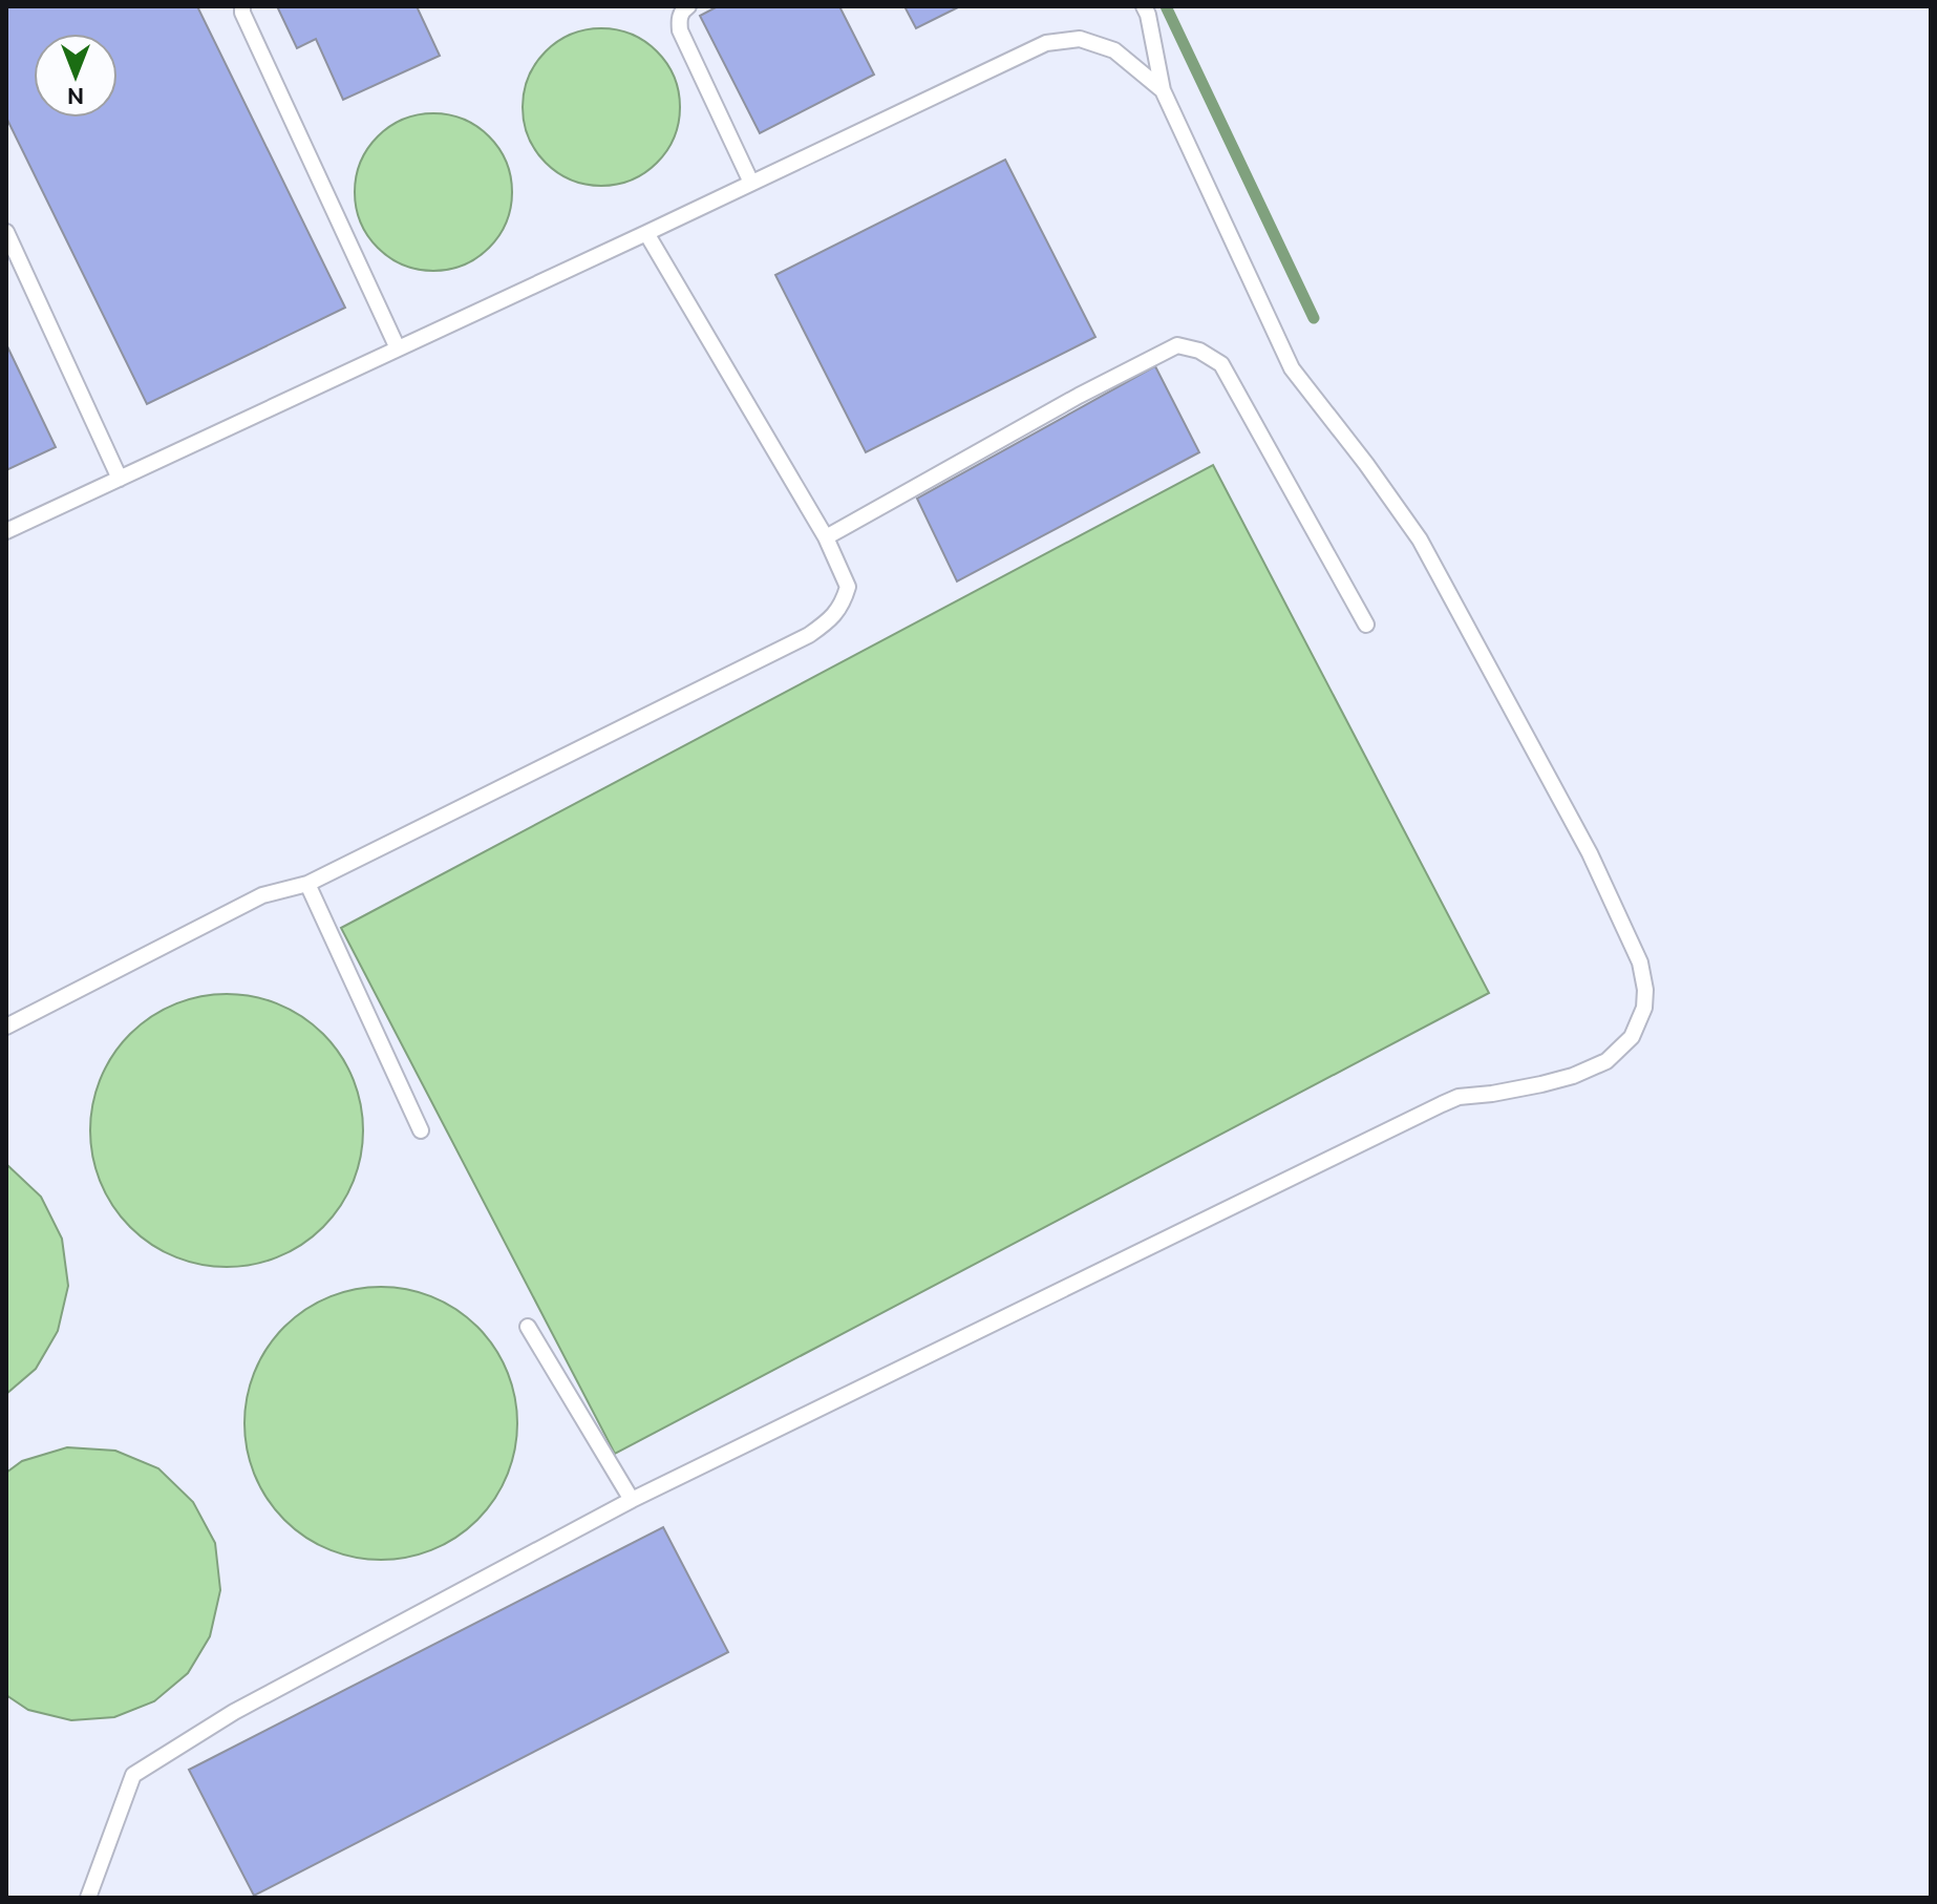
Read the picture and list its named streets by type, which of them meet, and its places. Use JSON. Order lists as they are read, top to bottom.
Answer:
{
  "north": "bottom"
}
